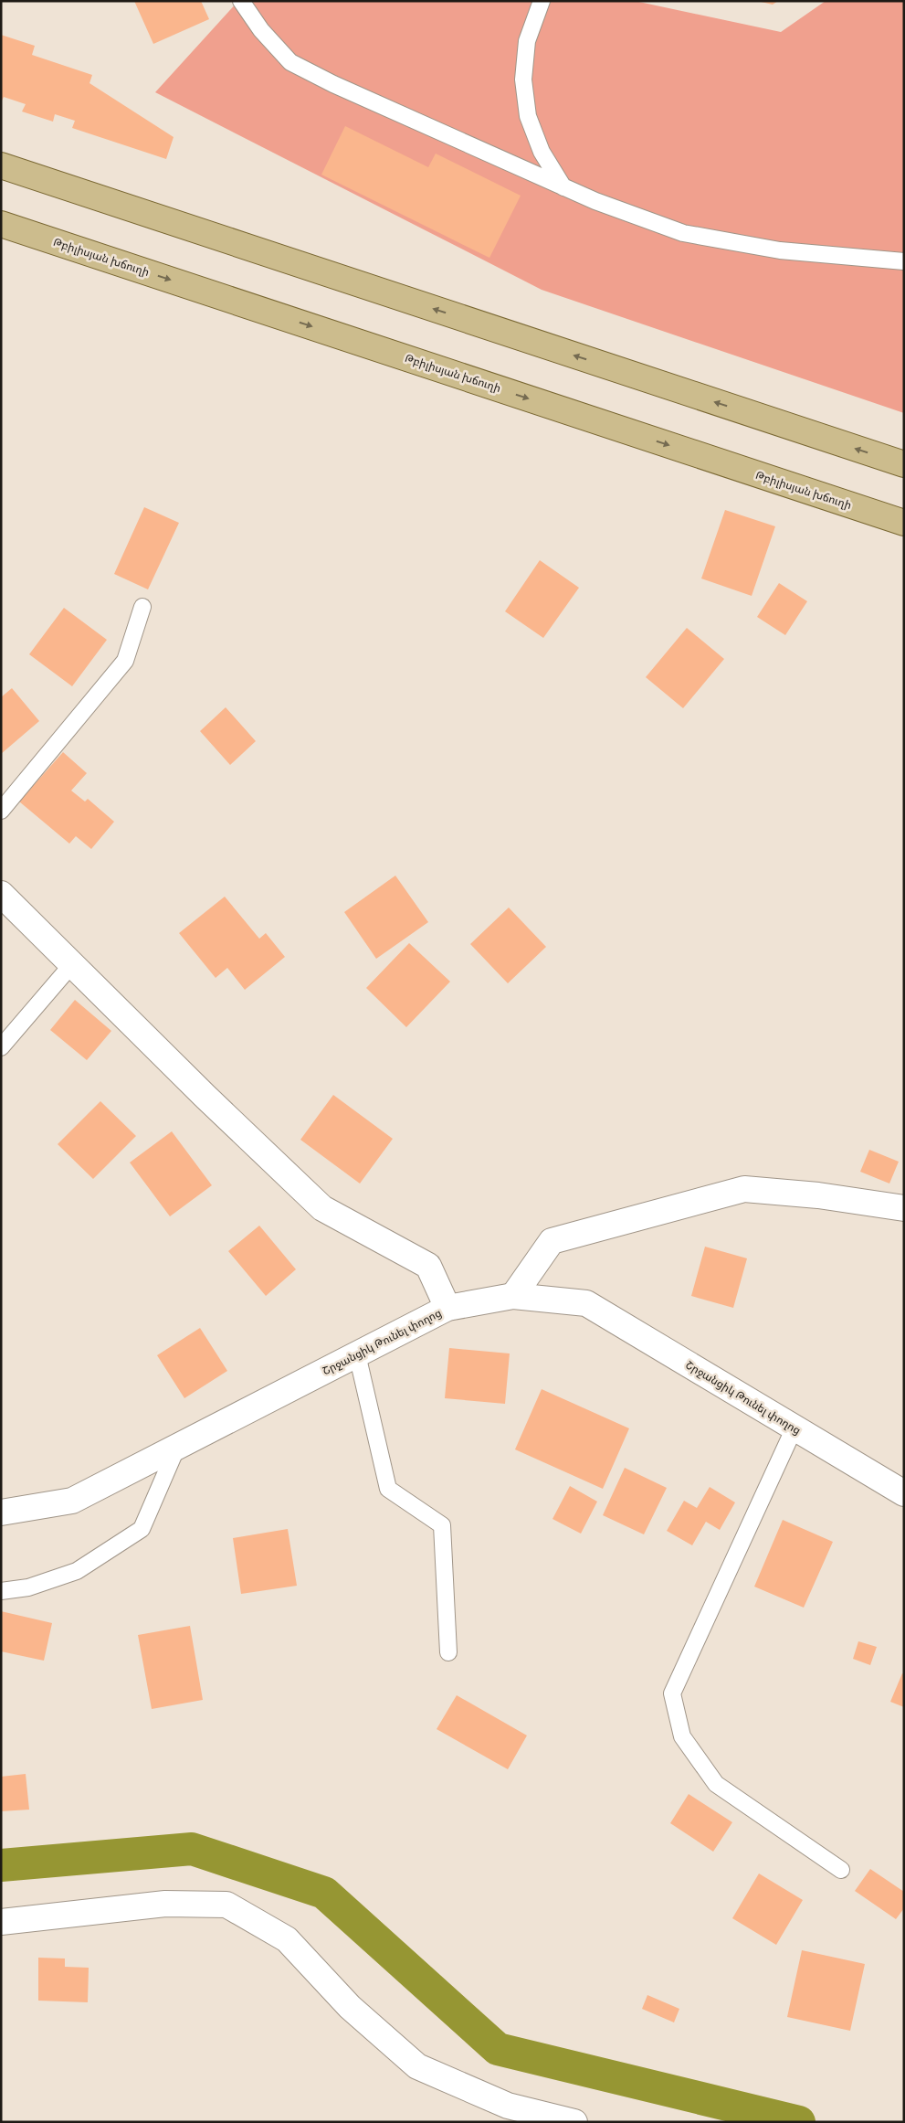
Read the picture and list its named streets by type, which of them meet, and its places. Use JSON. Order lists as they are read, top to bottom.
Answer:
{
  "streets": {
    "main road": ["Թբիլիսյան խճուղի"],
    "street": ["Շրջանցիկ Թունել փողոց"]
  }
}
